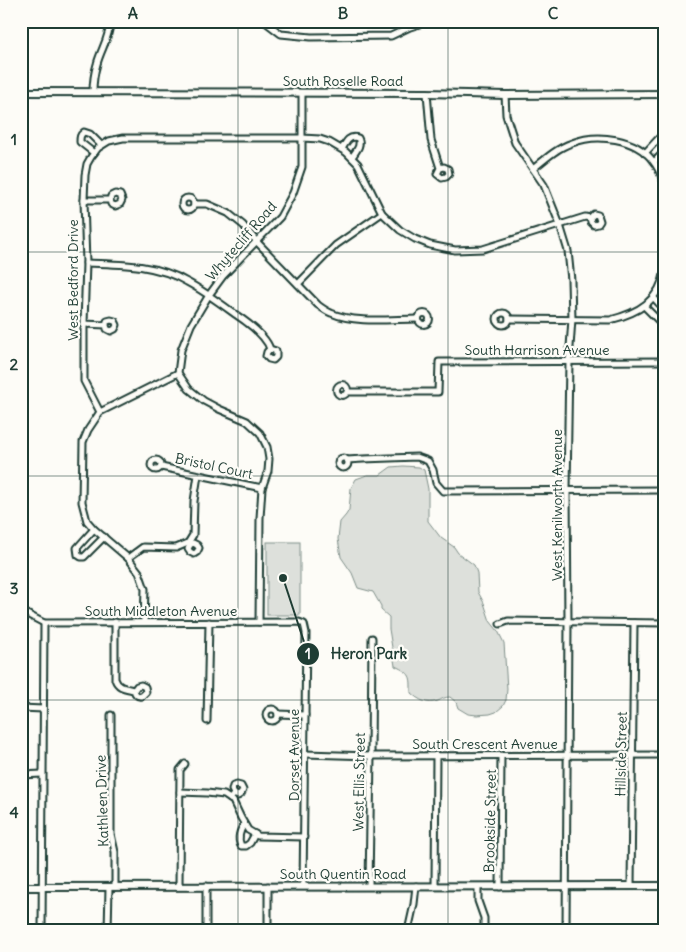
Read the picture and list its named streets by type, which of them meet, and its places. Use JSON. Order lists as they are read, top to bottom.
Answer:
{
  "streets": {
    "main road": ["South Roselle Road", "South Quentin Road"],
    "street": [
      "Whytecliff Road",
      "West Bedford Drive",
      "South Harrison Avenue",
      "Bristol Court",
      "West Kenilworth Avenue",
      "South Middleton Avenue",
      "South Crescent Avenue",
      "Hillside Street",
      "Dorset Avenue",
      "West Ellis Street",
      "Kathleen Drive",
      "Brookside Street"
    ]
  },
  "crossings": [
    ["South Roselle Road", "Whytecliff Road"],
    ["South Roselle Road", "West Kenilworth Avenue"],
    ["South Harrison Avenue", "West Kenilworth Avenue"],
    ["West Kenilworth Avenue", "South Crescent Avenue"],
    ["West Kenilworth Avenue", "South Quentin Road"],
    ["South Middleton Avenue", "Dorset Avenue"],
    ["South Crescent Avenue", "Hillside Street"],
    ["South Crescent Avenue", "Dorset Avenue"],
    ["South Crescent Avenue", "West Ellis Street"],
    ["South Crescent Avenue", "Brookside Street"],
    ["Hillside Street", "South Quentin Road"],
    ["Dorset Avenue", "South Quentin Road"],
    ["West Ellis Street", "South Quentin Road"],
    ["Kathleen Drive", "South Quentin Road"],
    ["Brookside Street", "South Quentin Road"]
  ],
  "places": ["Heron Park"],
  "grid": {
    "columns": ["A", "B", "C"],
    "rows": [
      "1",
      "2",
      "3",
      "4"
    ]
  }
}
